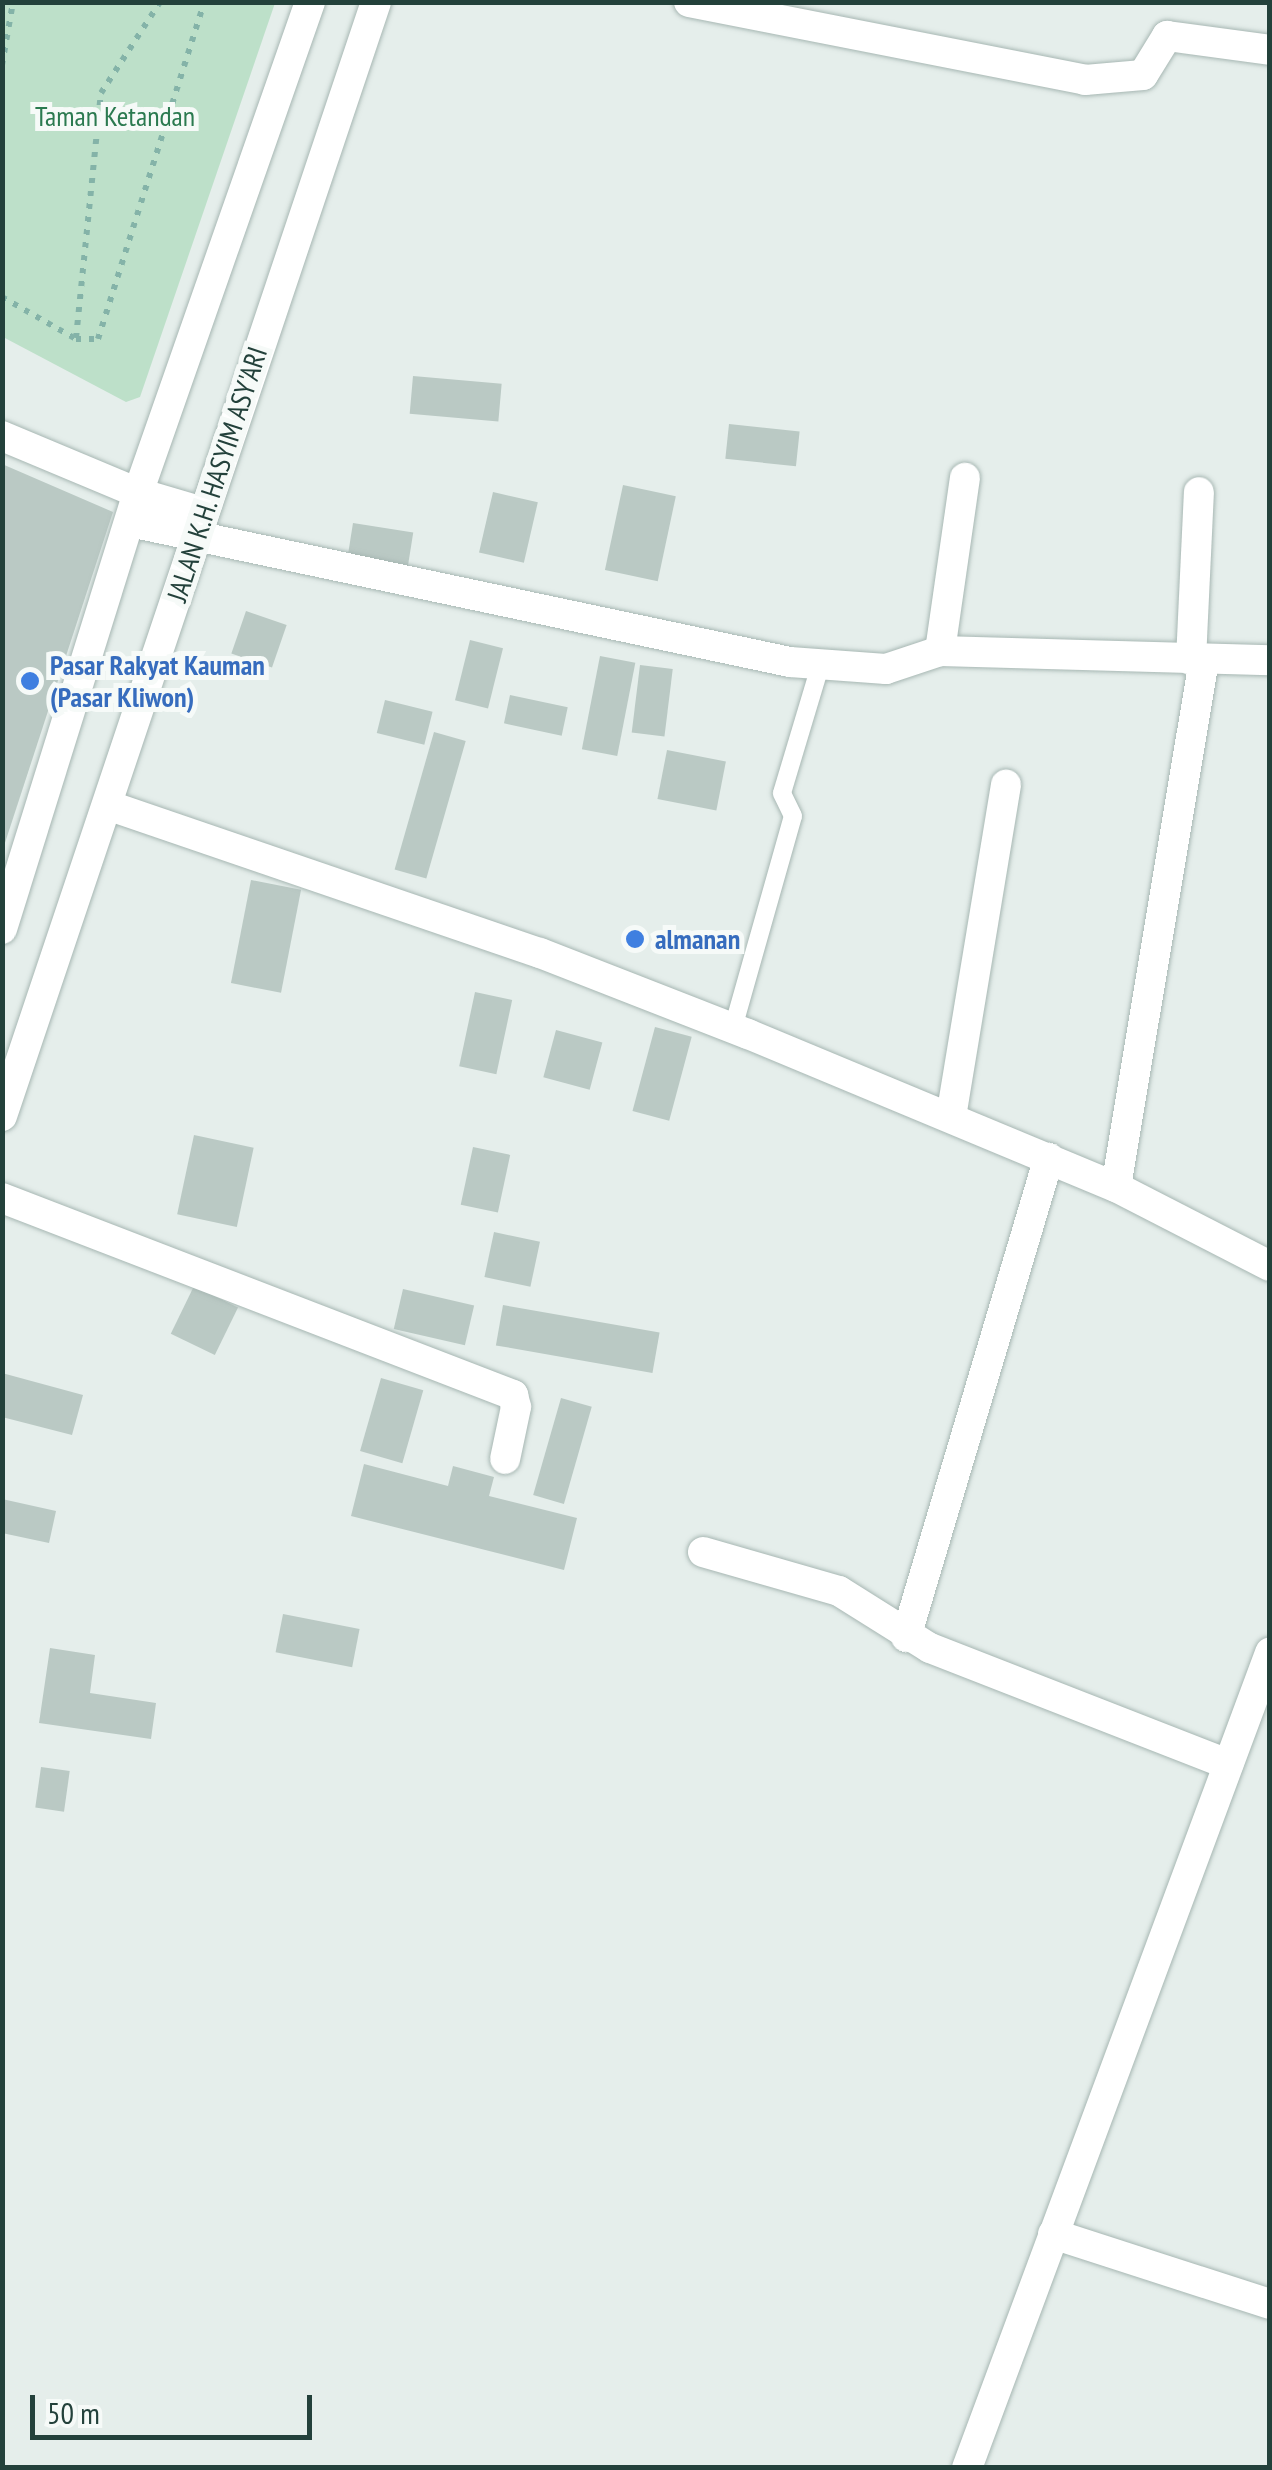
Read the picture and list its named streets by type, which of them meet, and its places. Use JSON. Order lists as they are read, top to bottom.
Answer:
{
  "streets": {
    "street": ["JALAN K.H. HASYIM ASY'ARI"]
  },
  "parks": ["Taman Ketandan"],
  "places": ["Pasar Rakyat Kauman (Pasar Kliwon)", "almanan"],
  "scale_bar": "50 m"
}
